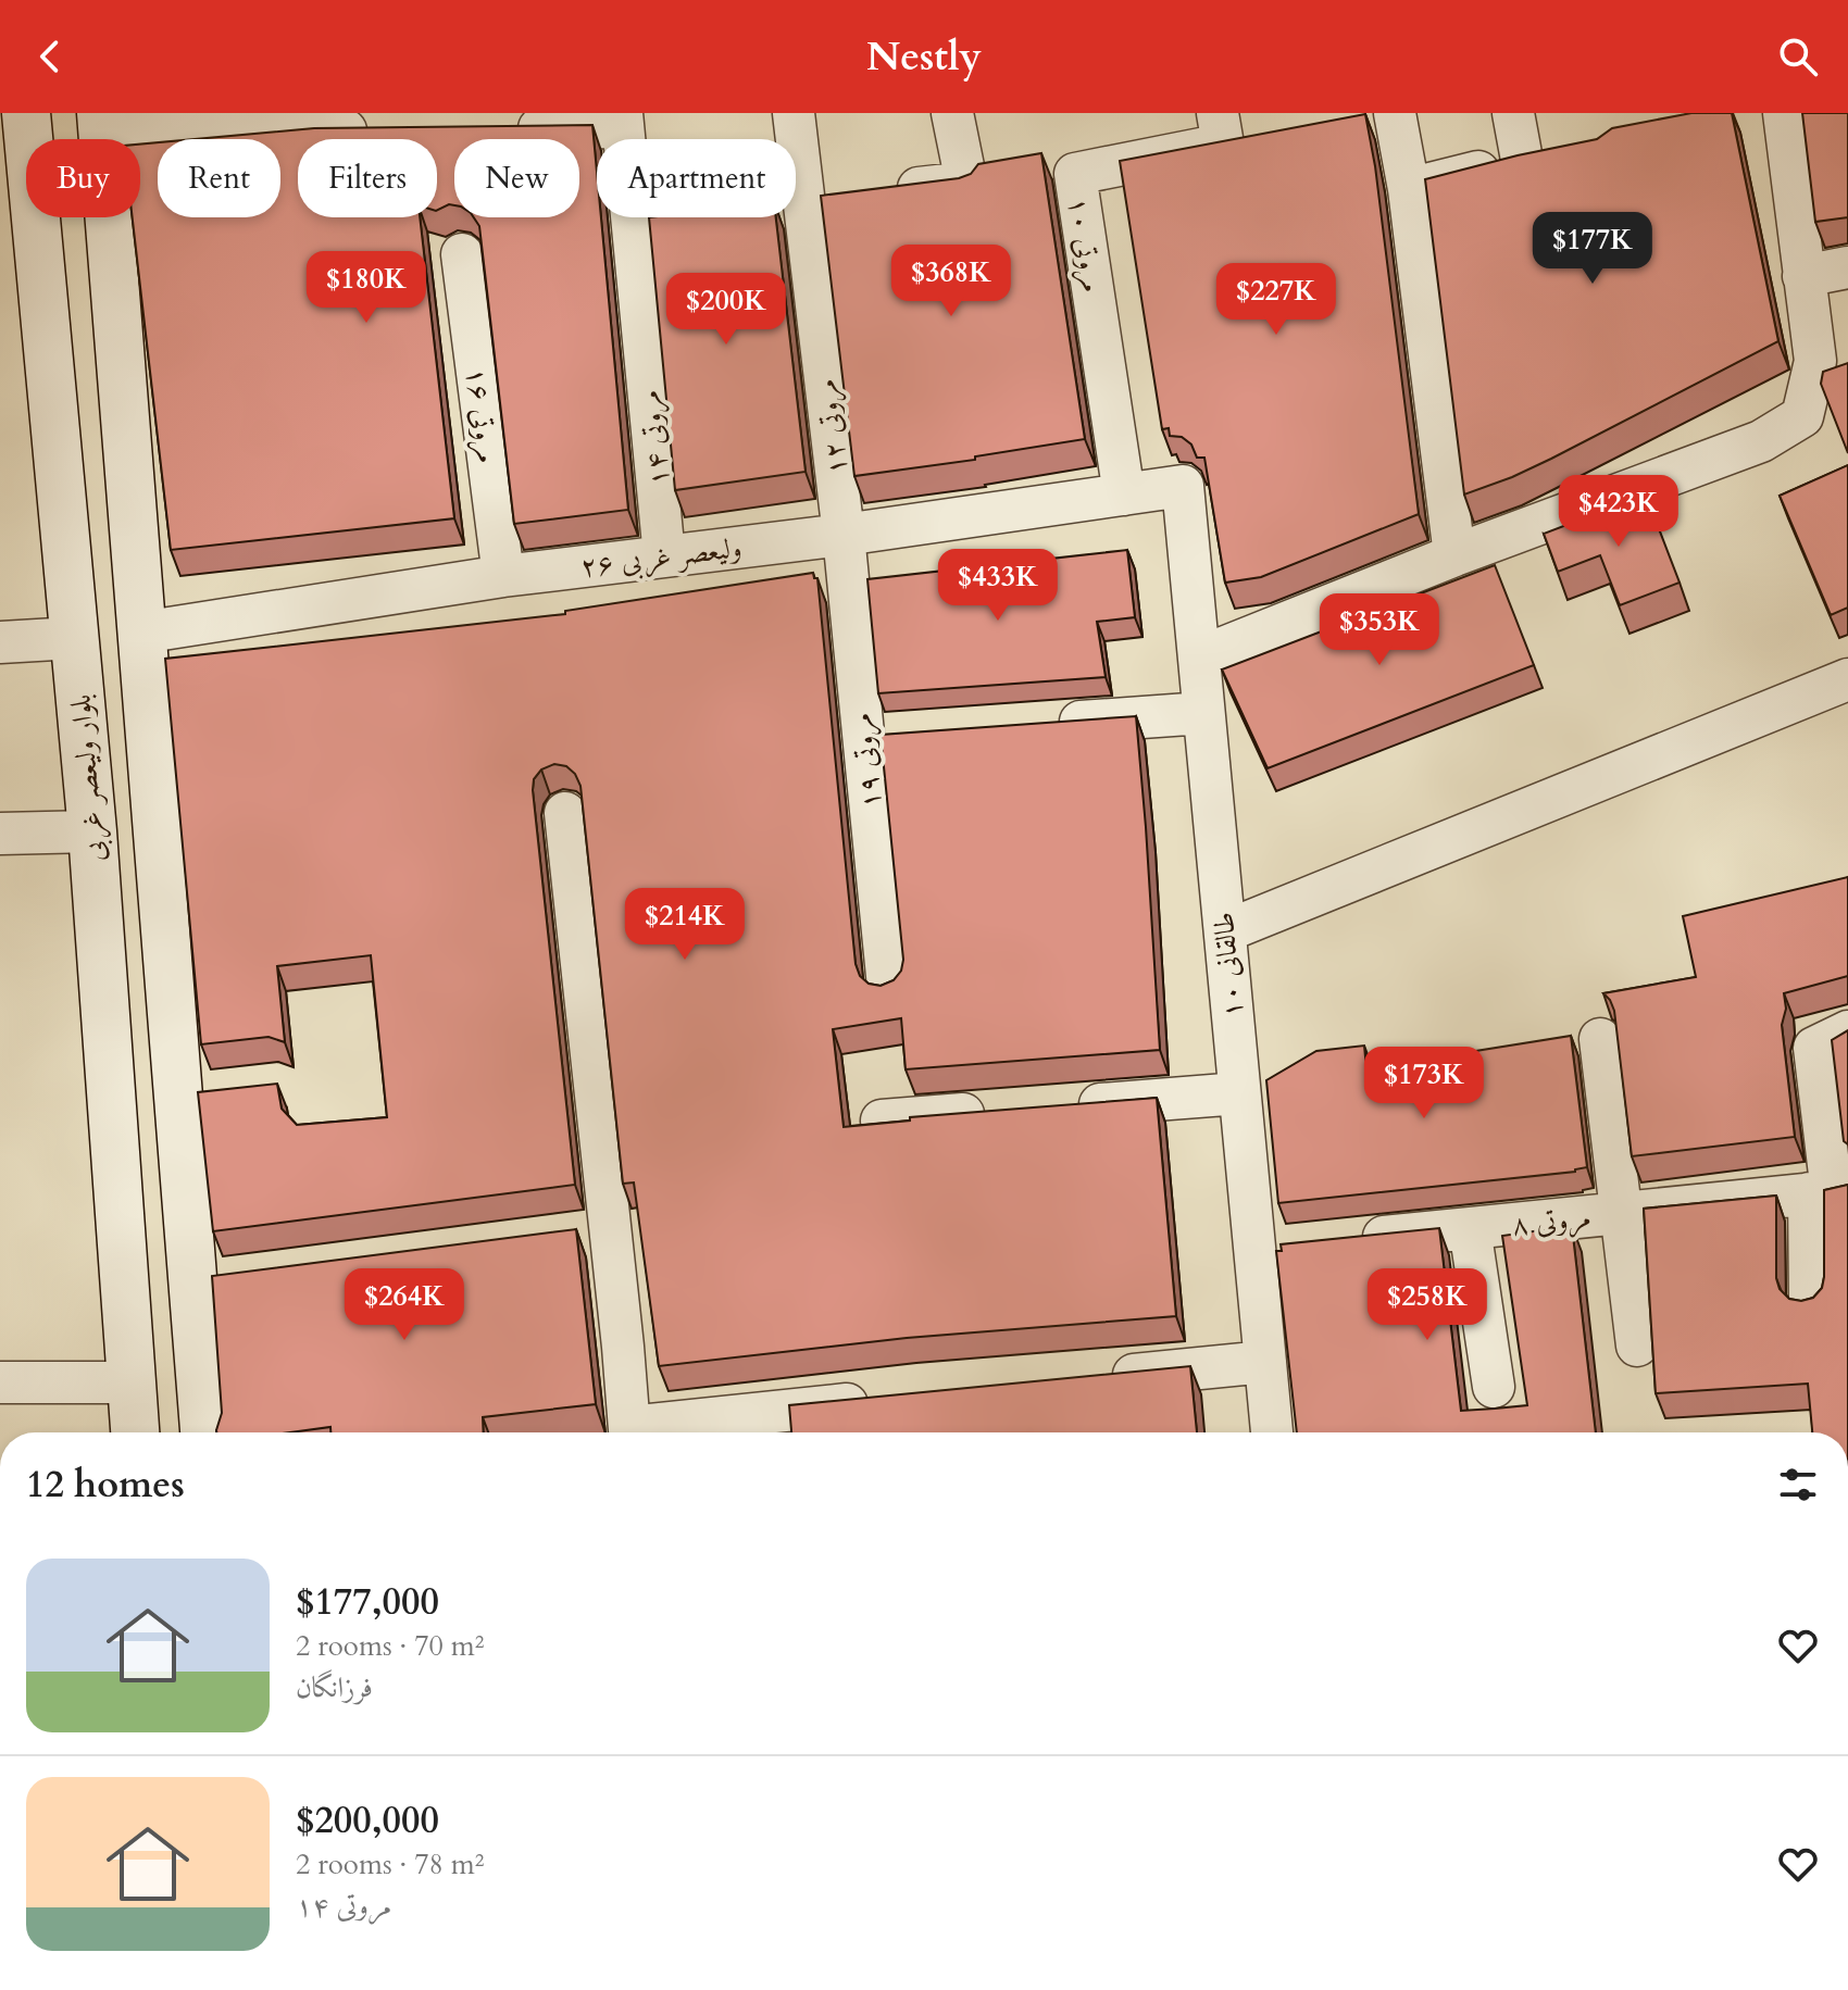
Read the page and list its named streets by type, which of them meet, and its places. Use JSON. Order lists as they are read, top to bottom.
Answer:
{
  "streets": {
    "street": [
      "مروتی ۱۰",
      "مروتی ۱۶",
      "مروتی ۱۲",
      "مروتی ۱۴",
      "ولیعصر غربی ۲۶",
      "مروتی ۱۹",
      "بلوار ولیعصر غربی",
      "طالقانی ۱۰",
      "مروتی ۸"
    ]
  },
  "crossings": [
    ["مروتی ۱۰", "ولیعصر غربی ۲۶"],
    ["مروتی ۱۶", "ولیعصر غربی ۲۶"],
    ["مروتی ۱۲", "ولیعصر غربی ۲۶"],
    ["مروتی ۱۲", "مروتی ۱۹"],
    ["مروتی ۱۴", "ولیعصر غربی ۲۶"],
    ["ولیعصر غربی ۲۶", "مروتی ۱۹"],
    ["ولیعصر غربی ۲۶", "طالقانی ۱۰"]
  ],
  "page": {
    "header": "Nestly",
    "chip": [
      "Buy",
      "Rent",
      "Filters",
      "New",
      "Apartment"
    ],
    "price": [
      "$177K",
      "$368K",
      "$180K",
      "$227K",
      "$200K",
      "$423K",
      "$433K",
      "$353K",
      "$214K",
      "$173K",
      "$264K",
      "$258K"
    ],
    "heading": "12 homes",
    "list": [
      {
        "name": "$177,000",
        "note": "2 rooms · 70 m² · فرزانگان"
      },
      {
        "name": "$200,000",
        "note": "2 rooms · 78 m² · مروتی ۱۴"
      }
    ]
  }
}
